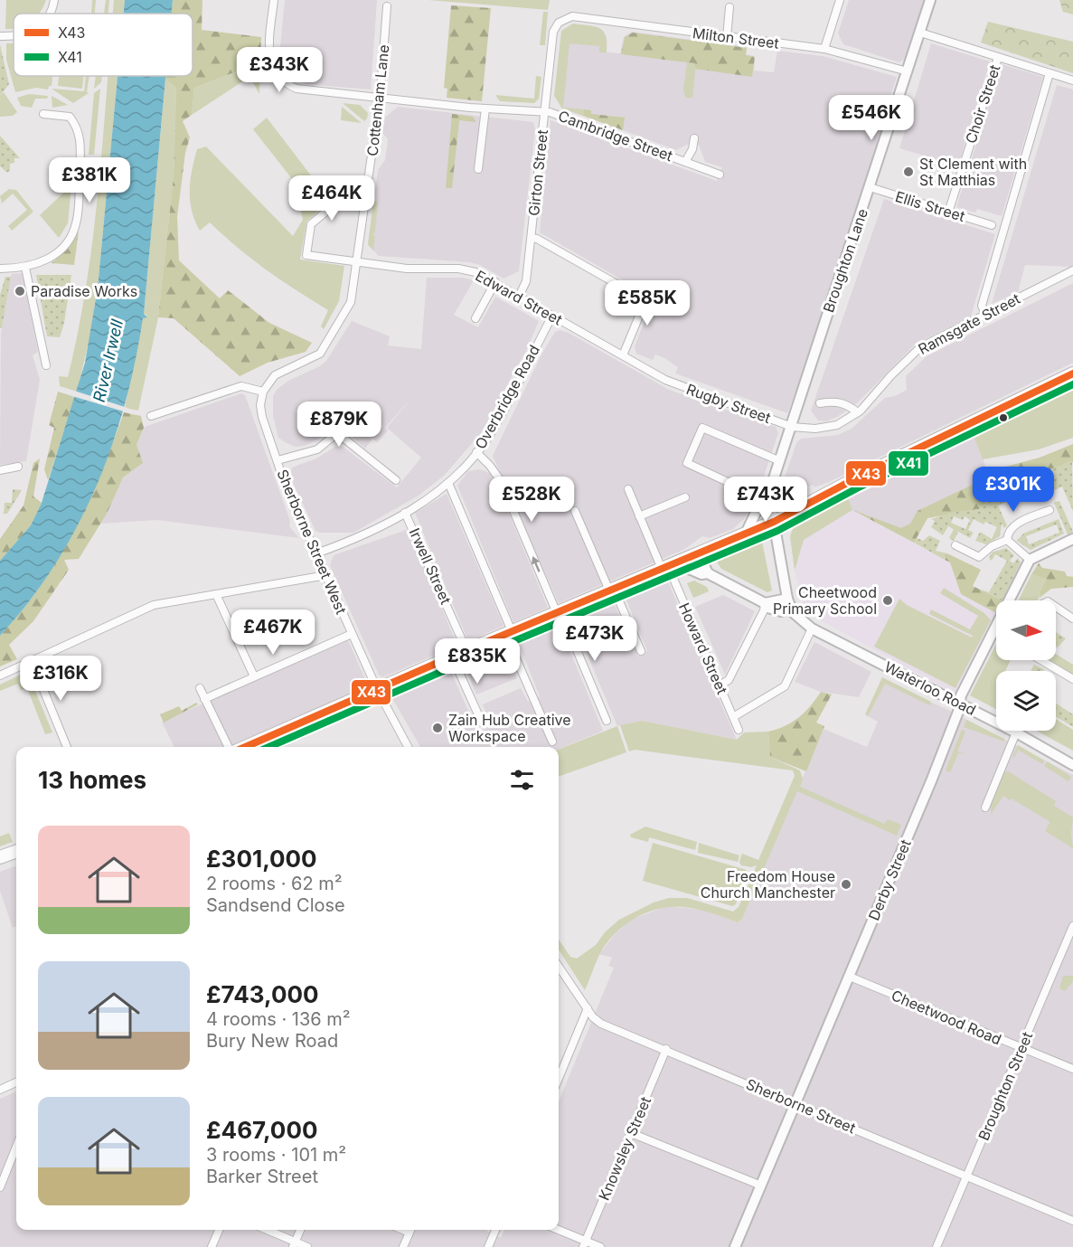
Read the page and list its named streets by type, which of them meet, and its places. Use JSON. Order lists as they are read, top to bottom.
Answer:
{
  "streets": {
    "street": [
      "Milton Street",
      "Cottenham Lane",
      "Choir Street",
      "Cambridge Street",
      "Girton Street",
      "Ellis Street",
      "Broughton Lane",
      "Edward Street",
      "Ramsgate Street",
      "Overbridge Road",
      "Rugby Street",
      "Sherborne Street West",
      "Irwell Street",
      "Howard Street",
      "Waterloo Road",
      "Derby Street",
      "Cheetwood Road",
      "Broughton Street",
      "Sherborne Street",
      "Knowsley Street"
    ]
  },
  "crossings": [
    ["Milton Street", "Girton Street"],
    ["Milton Street", "Broughton Lane"],
    ["Cottenham Lane", "Cambridge Street"],
    ["Cottenham Lane", "Edward Street"],
    ["Cottenham Lane", "Sherborne Street West"],
    ["Choir Street", "Ellis Street"],
    ["Cambridge Street", "Girton Street"],
    ["Girton Street", "Edward Street"],
    ["Ellis Street", "Broughton Lane"],
    ["Broughton Lane", "Ramsgate Street"],
    ["Broughton Lane", "Rugby Street"],
    ["Edward Street", "Overbridge Road"],
    ["Edward Street", "Rugby Street"],
    ["Ramsgate Street", "Rugby Street"],
    ["Overbridge Road", "Sherborne Street West"],
    ["Overbridge Road", "Irwell Street"],
    ["Waterloo Road", "Derby Street"],
    ["Derby Street", "Cheetwood Road"],
    ["Derby Street", "Sherborne Street"],
    ["Cheetwood Road", "Broughton Street"],
    ["Broughton Street", "Sherborne Street"],
    ["Sherborne Street", "Knowsley Street"]
  ],
  "water": ["River Irwell"],
  "places": [
    "St Clement with St Matthias",
    "Paradise Works",
    "Cheetwood Primary School",
    "Zain Hub Creative Workspace",
    "Freedom House Church Manchester"
  ],
  "lines": ["transit line X43", "transit line X41"],
  "legend": ["X43", "X41"],
  "north": "right",
  "page": {
    "price": [
      "£343K",
      "£546K",
      "£381K",
      "£464K",
      "£585K",
      "£879K",
      "£301K",
      "£528K",
      "£743K",
      "£467K",
      "£473K",
      "£835K",
      "£316K"
    ],
    "heading": "13 homes",
    "list": [
      {
        "name": "£301,000",
        "note": "2 rooms · 62 m² · Sandsend Close"
      },
      {
        "name": "£743,000",
        "note": "4 rooms · 136 m² · Bury New Road"
      },
      {
        "name": "£467,000",
        "note": "3 rooms · 101 m² · Barker Street"
      }
    ]
  }
}
